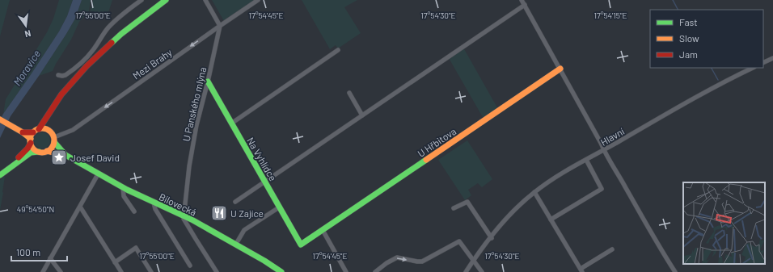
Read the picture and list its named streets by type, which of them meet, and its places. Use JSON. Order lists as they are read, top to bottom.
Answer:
{
  "streets": {
    "main road": ["U Hřbitova", "Na Vyhlídce", "Bílovecká"],
    "street": ["Mezi Brahy", "U Panského mlýna", "Hlavní"]
  },
  "crossings": [
    ["Mezi Brahy", "U Panského mlýna"],
    ["Mezi Brahy", "Bílovecká"],
    ["U Panského mlýna", "Na Vyhlídce"],
    ["U Panského mlýna", "Bílovecká"],
    ["U Hřbitova", "Na Vyhlídce"]
  ],
  "one_way": ["Mezi Brahy"],
  "water": ["Moravice"],
  "places": {
    "place": ["Josef David"],
    "restaurant": ["U Zajíce"]
  },
  "legend": ["Fast", "Slow", "Jam"],
  "scale_bar": "100 m",
  "north": "bottom",
  "coordinates": [
    "17°55'00\"E",
    "17°54'45\"E",
    "17°54'30\"E",
    "17°54'15\"E",
    "49°54'50\"N"
  ]
}
